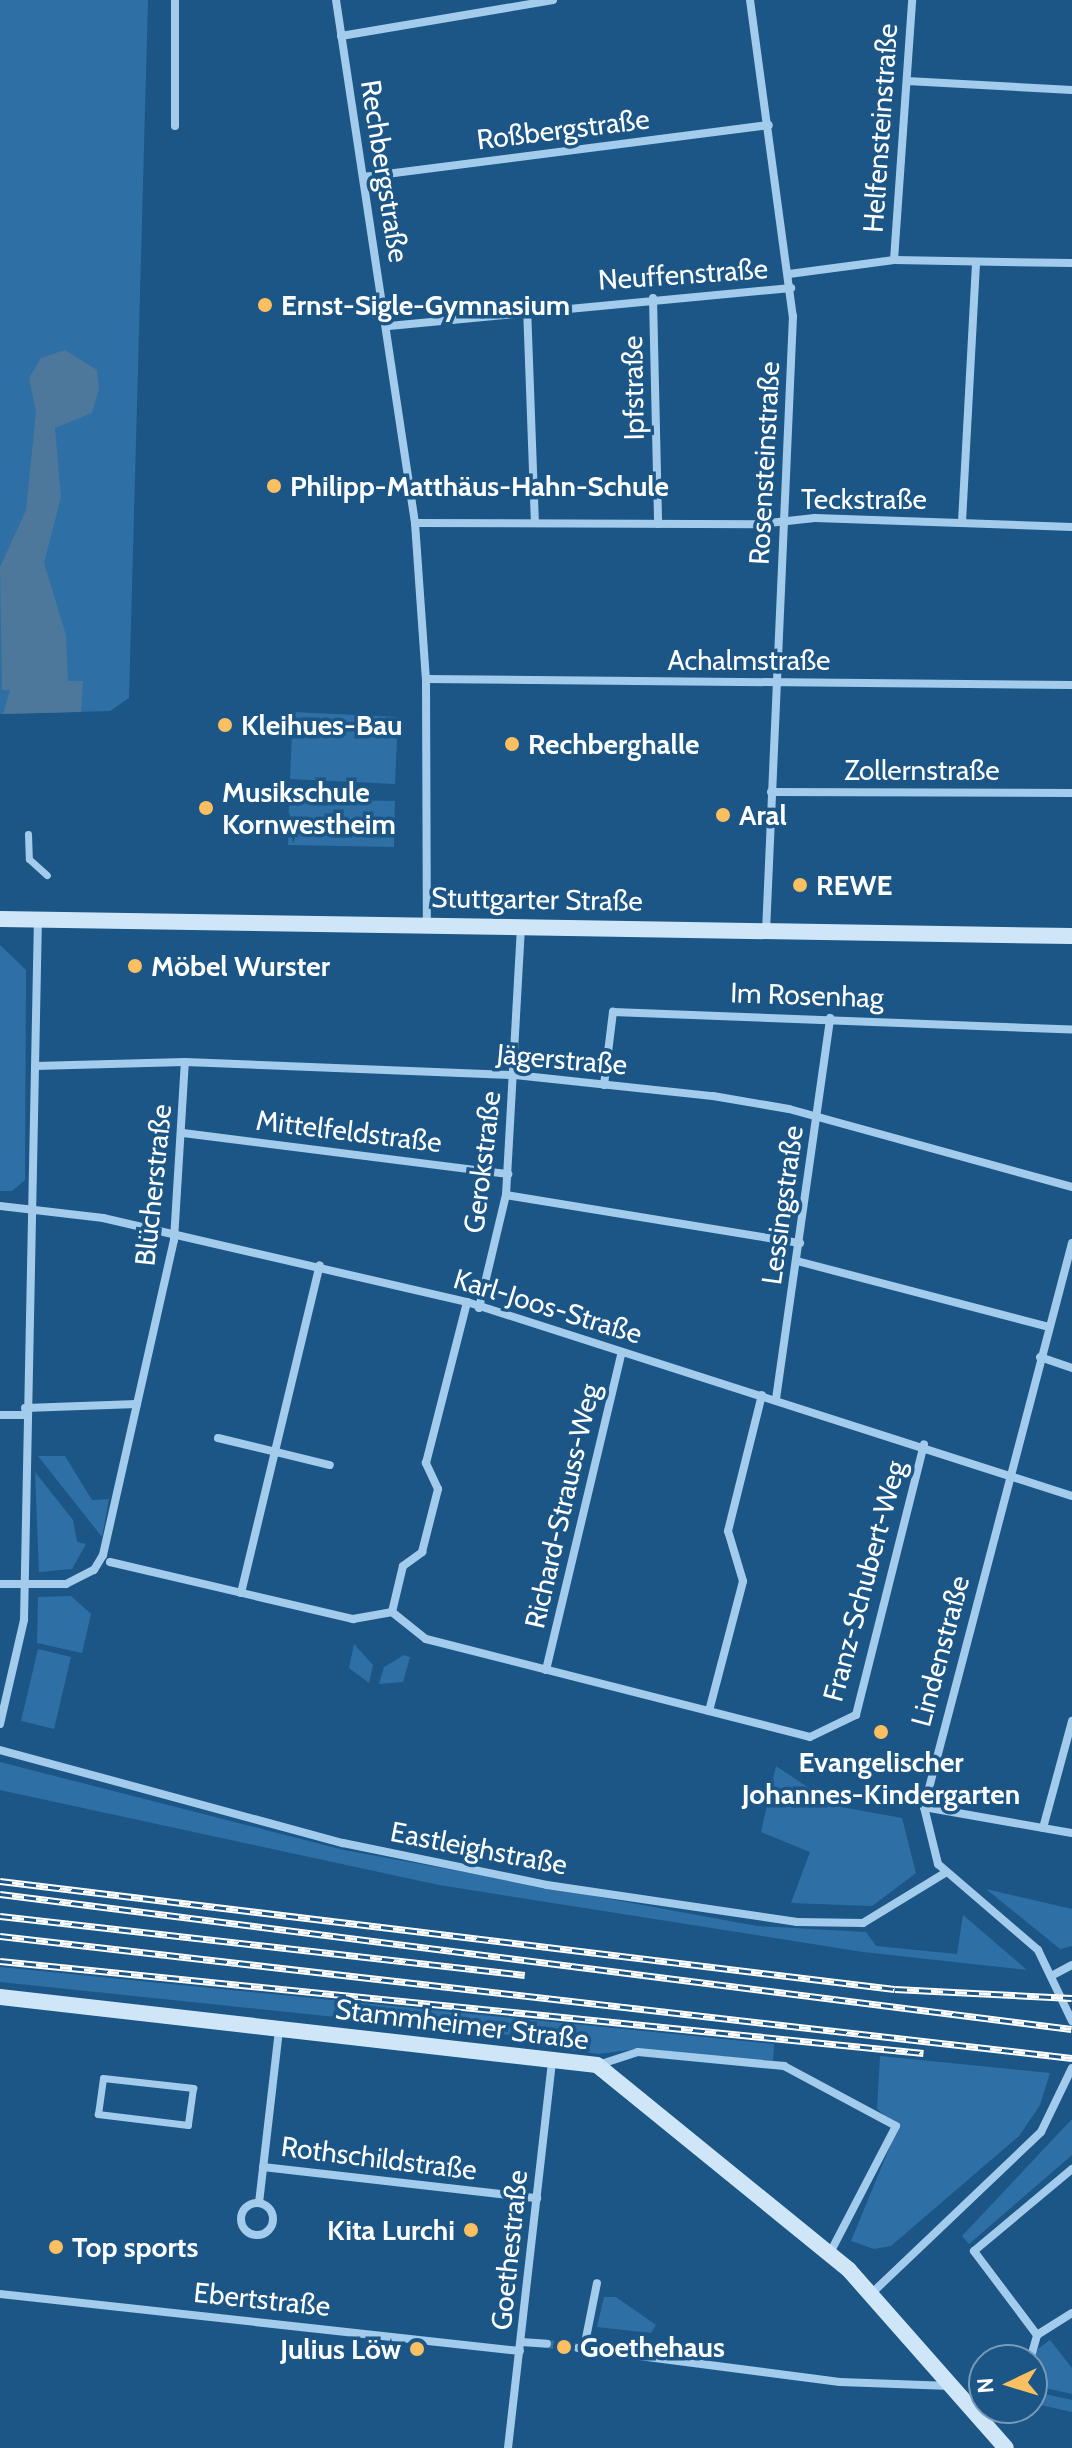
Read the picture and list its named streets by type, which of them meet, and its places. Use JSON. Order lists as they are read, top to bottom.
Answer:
{
  "streets": {
    "main road": ["Stuttgarter Straße", "Stammheimer Straße"],
    "street": [
      "Helfensteinstraße",
      "Roßbergstraße",
      "Rechbergstraße",
      "Neuffenstraße",
      "Ipfstraße",
      "Rosensteinstraße",
      "Teckstraße",
      "Achalmstraße",
      "Zollernstraße",
      "Im Rosenhag",
      "Jägerstraße",
      "Mittelfeldstraße",
      "Gerokstraße",
      "Blücherstraße",
      "Lessingstraße",
      "Karl-Joos-Straße",
      "Richard-Strauss-Weg",
      "Franz-Schubert-Weg",
      "Lindenstraße",
      "Eastleighstraße",
      "Rothschildstraße",
      "Goethestraße",
      "Ebertstraße"
    ]
  },
  "crossings": [
    ["Helfensteinstraße", "Neuffenstraße"],
    ["Roßbergstraße", "Rechbergstraße"],
    ["Roßbergstraße", "Rosensteinstraße"],
    ["Rechbergstraße", "Neuffenstraße"],
    ["Rechbergstraße", "Teckstraße"],
    ["Rechbergstraße", "Achalmstraße"],
    ["Rechbergstraße", "Stuttgarter Straße"],
    ["Neuffenstraße", "Ipfstraße"],
    ["Neuffenstraße", "Rosensteinstraße"],
    ["Ipfstraße", "Teckstraße"],
    ["Rosensteinstraße", "Teckstraße"],
    ["Rosensteinstraße", "Achalmstraße"],
    ["Rosensteinstraße", "Zollernstraße"],
    ["Rosensteinstraße", "Stuttgarter Straße"],
    ["Stuttgarter Straße", "Gerokstraße"],
    ["Im Rosenhag", "Jägerstraße"],
    ["Im Rosenhag", "Lessingstraße"],
    ["Jägerstraße", "Gerokstraße"],
    ["Jägerstraße", "Blücherstraße"],
    ["Jägerstraße", "Lessingstraße"],
    ["Mittelfeldstraße", "Gerokstraße"],
    ["Mittelfeldstraße", "Blücherstraße"],
    ["Gerokstraße", "Karl-Joos-Straße"],
    ["Blücherstraße", "Karl-Joos-Straße"],
    ["Lessingstraße", "Karl-Joos-Straße"],
    ["Karl-Joos-Straße", "Richard-Strauss-Weg"],
    ["Karl-Joos-Straße", "Franz-Schubert-Weg"],
    ["Karl-Joos-Straße", "Lindenstraße"],
    ["Lindenstraße", "Eastleighstraße"],
    ["Stammheimer Straße", "Goethestraße"],
    ["Rothschildstraße", "Goethestraße"],
    ["Goethestraße", "Ebertstraße"]
  ],
  "places": [
    "Ernst-Sigle-Gymnasium",
    "Philipp-Matthäus-Hahn-Schule",
    "Kleihues-Bau",
    "Rechberghalle",
    "Musikschule Kornwestheim",
    "Aral",
    "REWE",
    "Möbel Wurster",
    "Evangelischer Johannes-Kindergarten",
    "Kita Lurchi",
    "Top sports",
    "Goethehaus",
    "Julius Löw"
  ],
  "north": "left"
}
